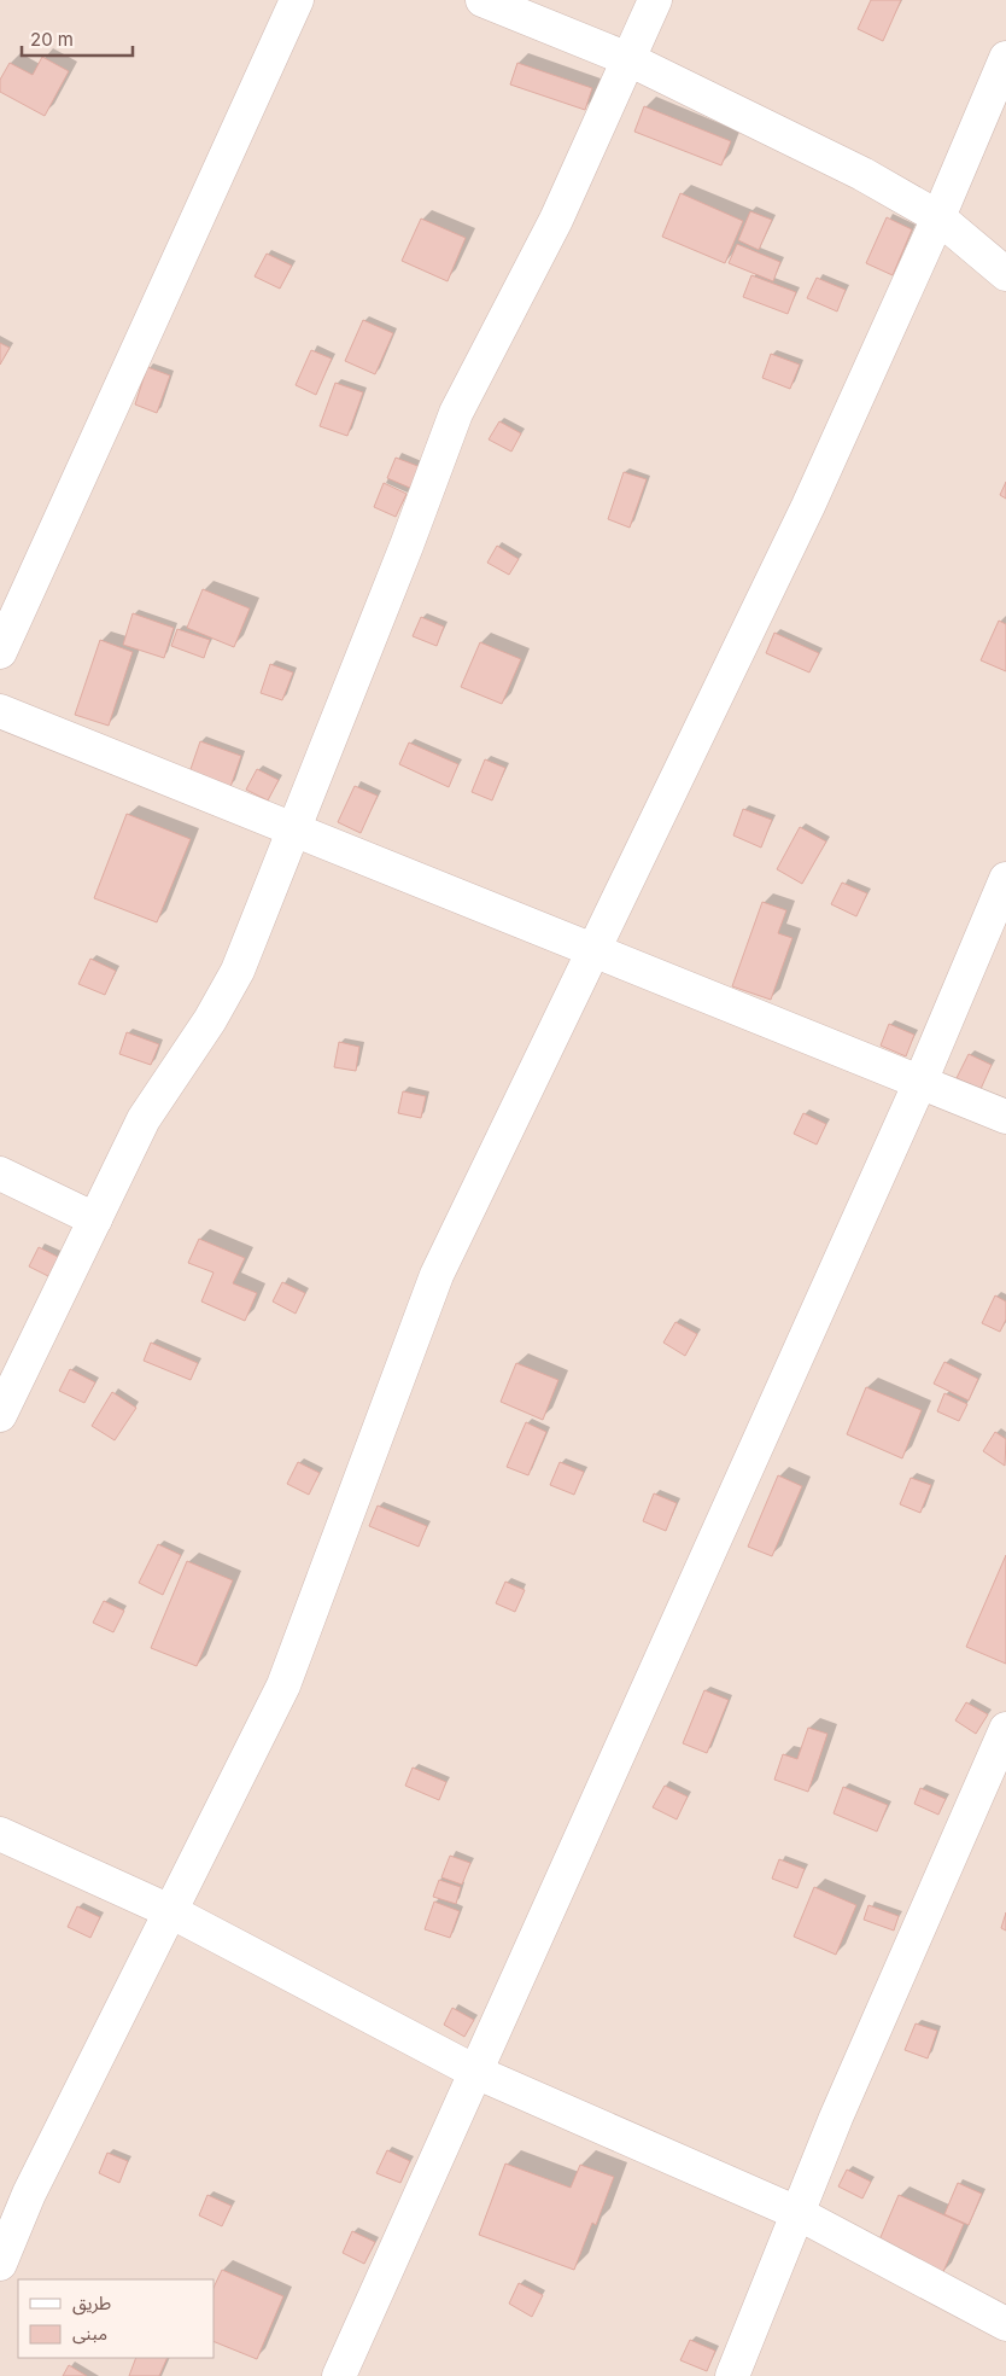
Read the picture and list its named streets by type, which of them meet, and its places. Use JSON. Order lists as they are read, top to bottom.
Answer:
{
  "legend": ["طريق", "مبنى"],
  "scale_bar": "20 m"
}
